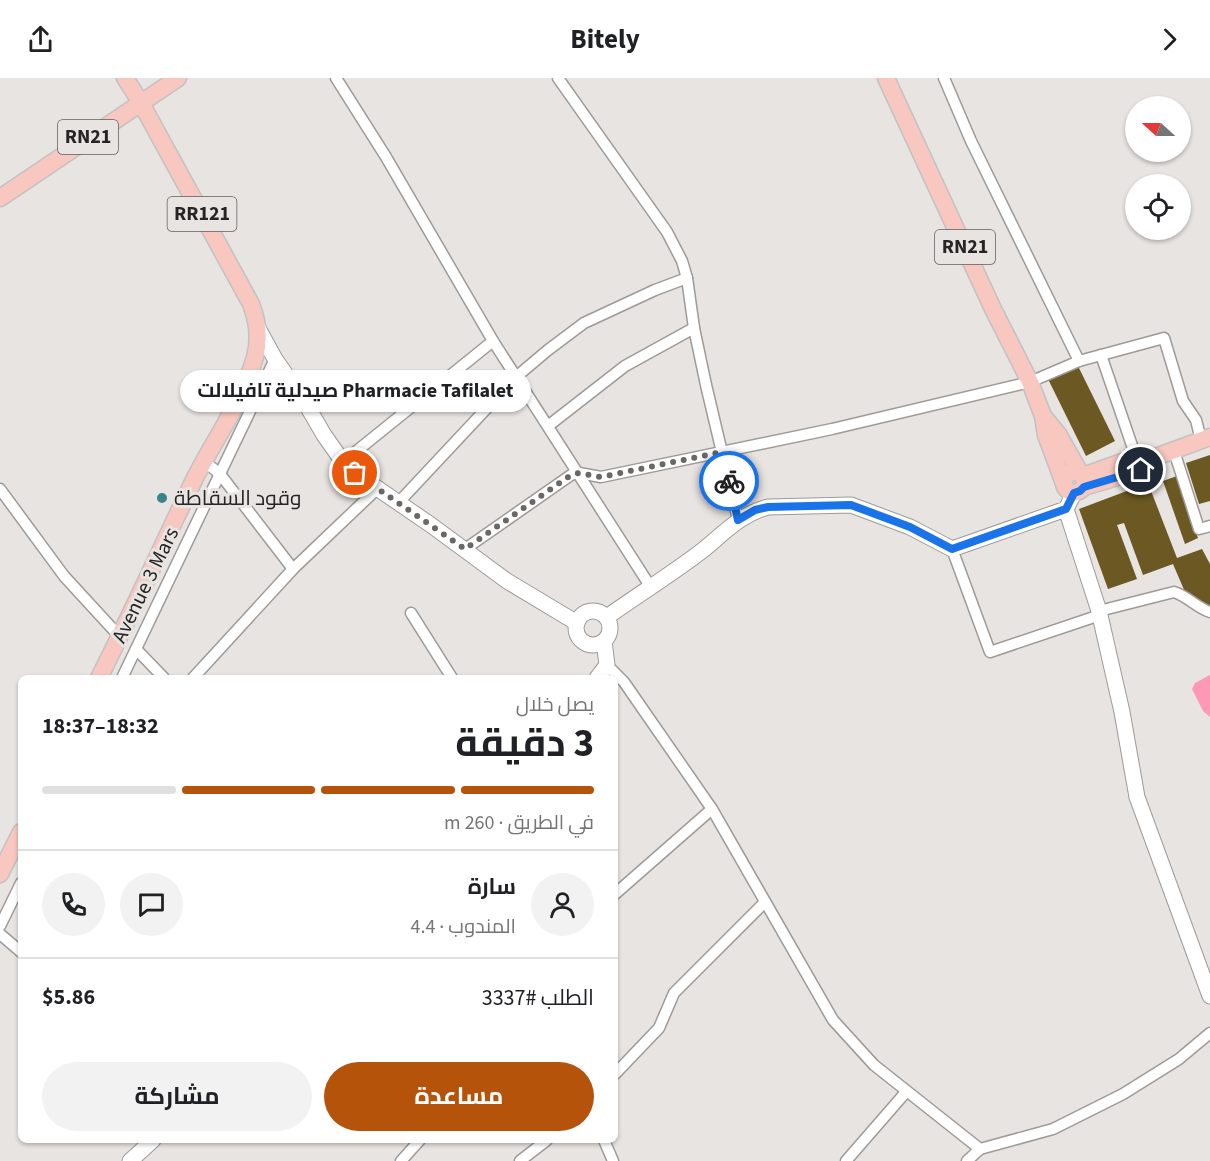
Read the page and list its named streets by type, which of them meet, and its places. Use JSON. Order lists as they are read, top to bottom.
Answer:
{
  "streets": {
    "main road": ["RN21", "RR121", "Avenue 3 Mars"]
  },
  "crossings": [
    ["RN21", "RR121"],
    ["RR121", "Avenue 3 Mars"]
  ],
  "places": ["Pharmacie Tafilalet صيدلية تافيلالت", "وقود السقاطة"],
  "north": "left",
  "page": {
    "header": "Bitely",
    "bubble": "Pharmacie Tafilalet صيدلية تافيلالت",
    "heading": ["3 دقيقة", "يصل خلال", "18:32–18:37"],
    "panel": [
      "سارة",
      "المندوب · 4.4",
      "الطلب #3337",
      "$5.86"
    ],
    "bar": "في الطريق · 260 m",
    "buttons": ["مساعدة", "مشاركة"]
  }
}
